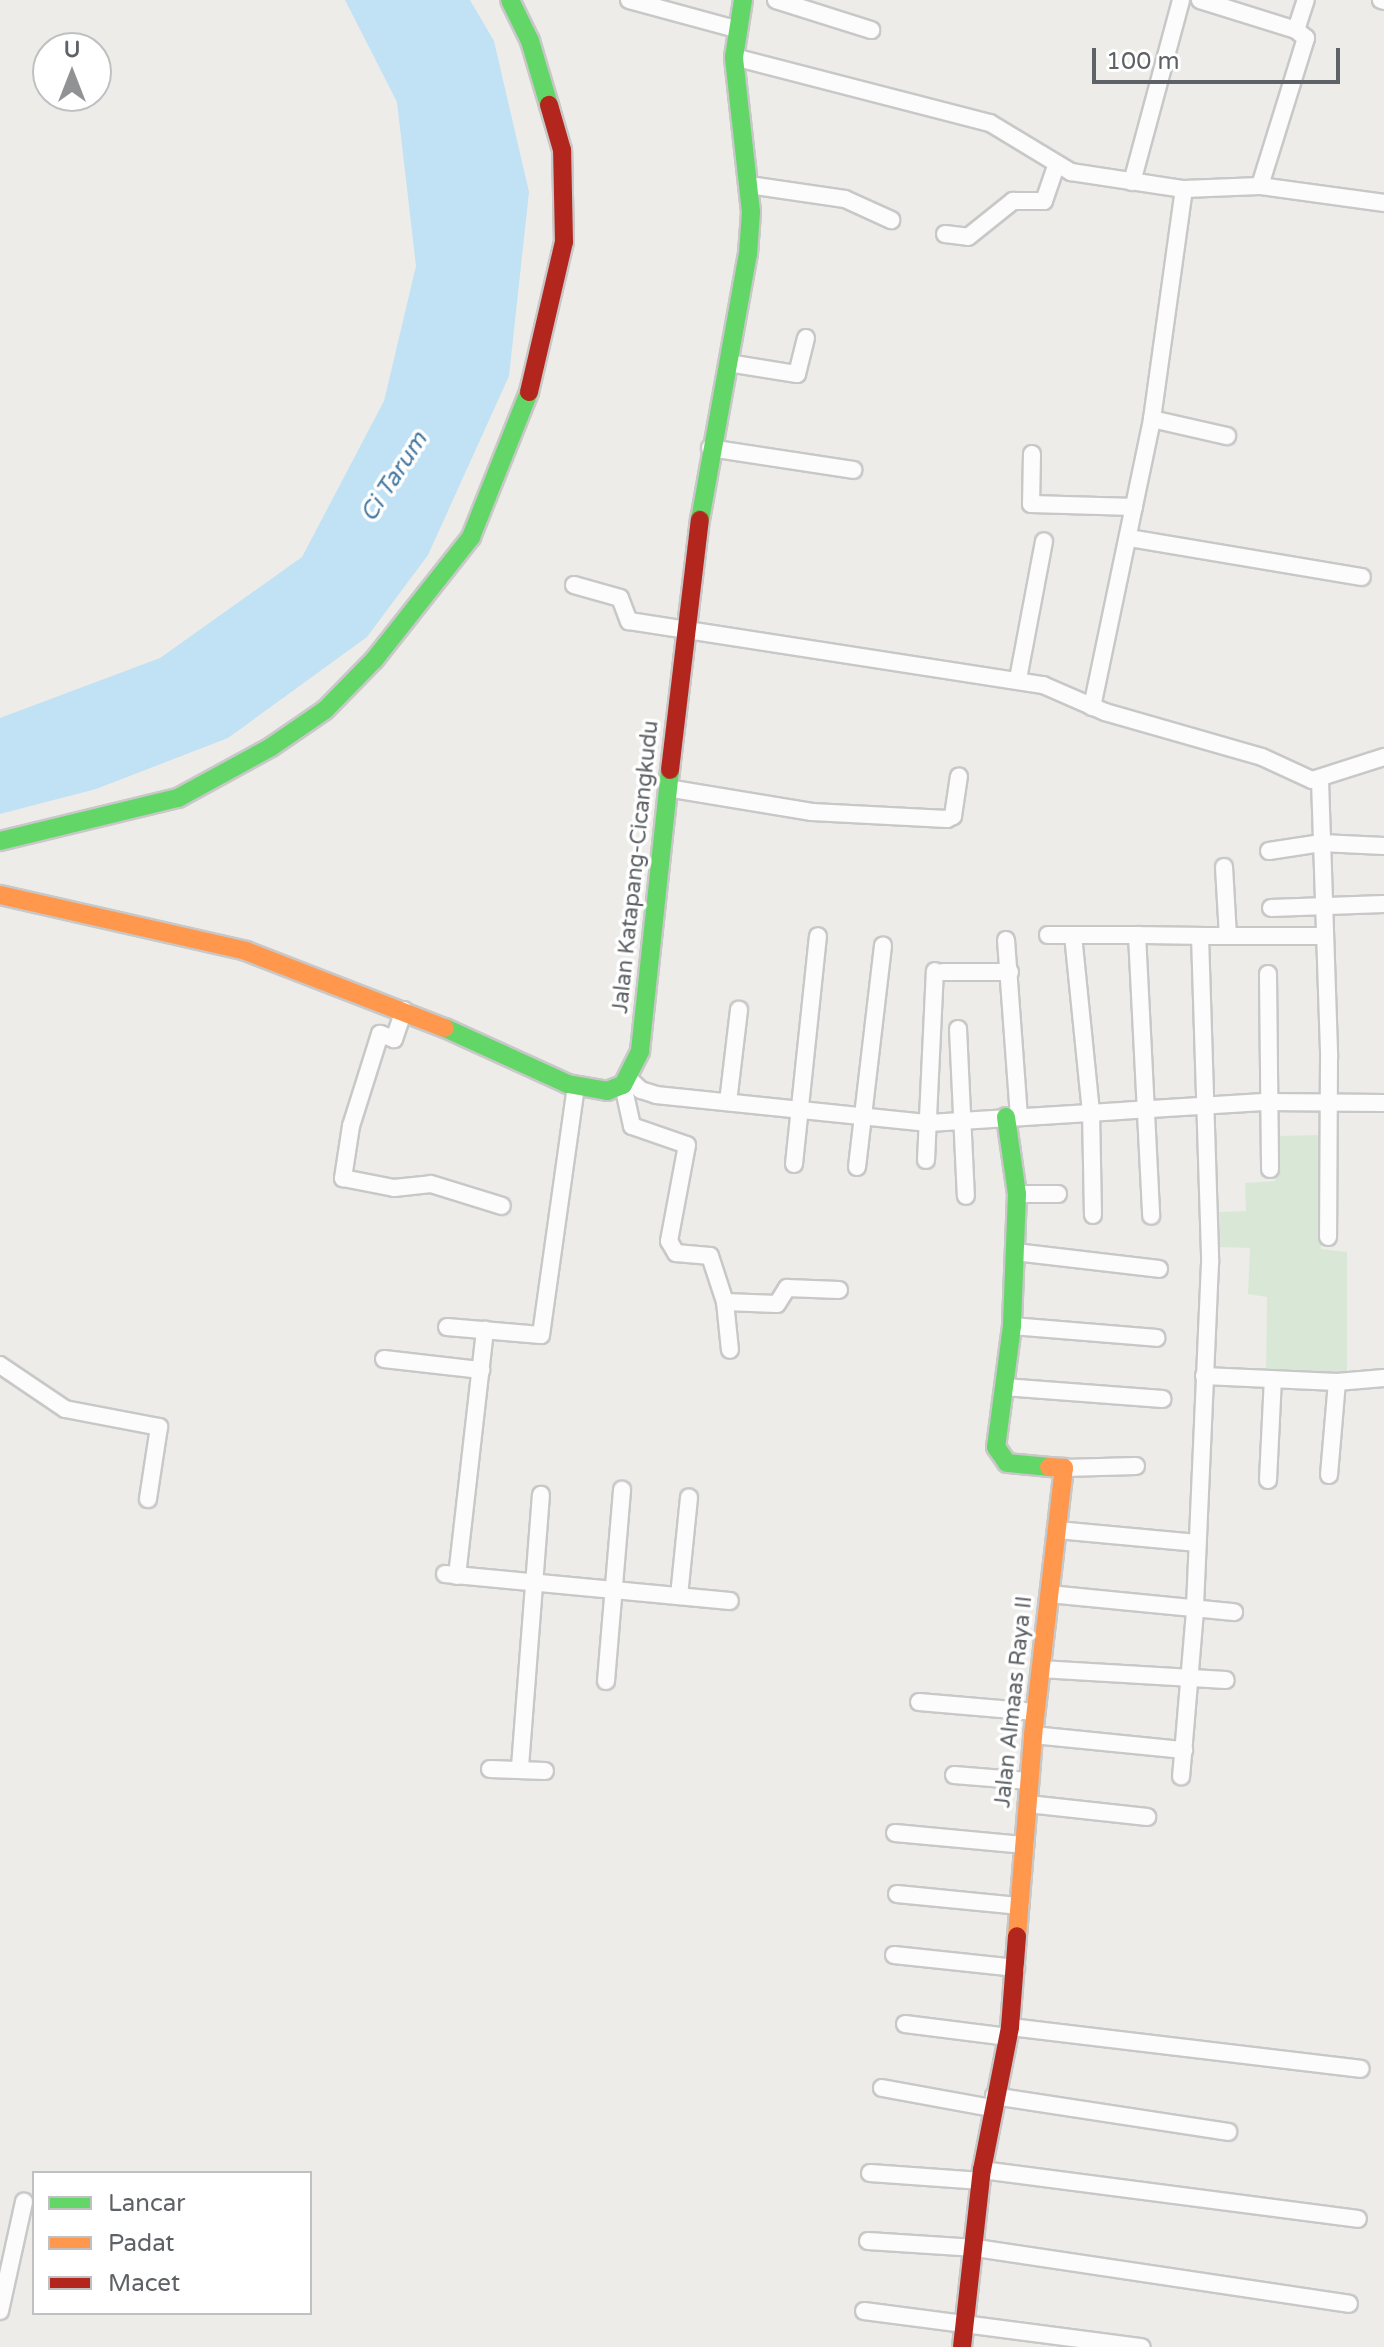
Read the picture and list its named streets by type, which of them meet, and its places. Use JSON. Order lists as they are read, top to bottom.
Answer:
{
  "streets": {
    "street": ["Jalan Katapang-Cicangkudu", "Jalan Almaas Raya II"]
  },
  "water": ["Ci Tarum"],
  "legend": ["Lancar", "Padat", "Macet"],
  "scale_bar": "100 m",
  "north": "top"
}
